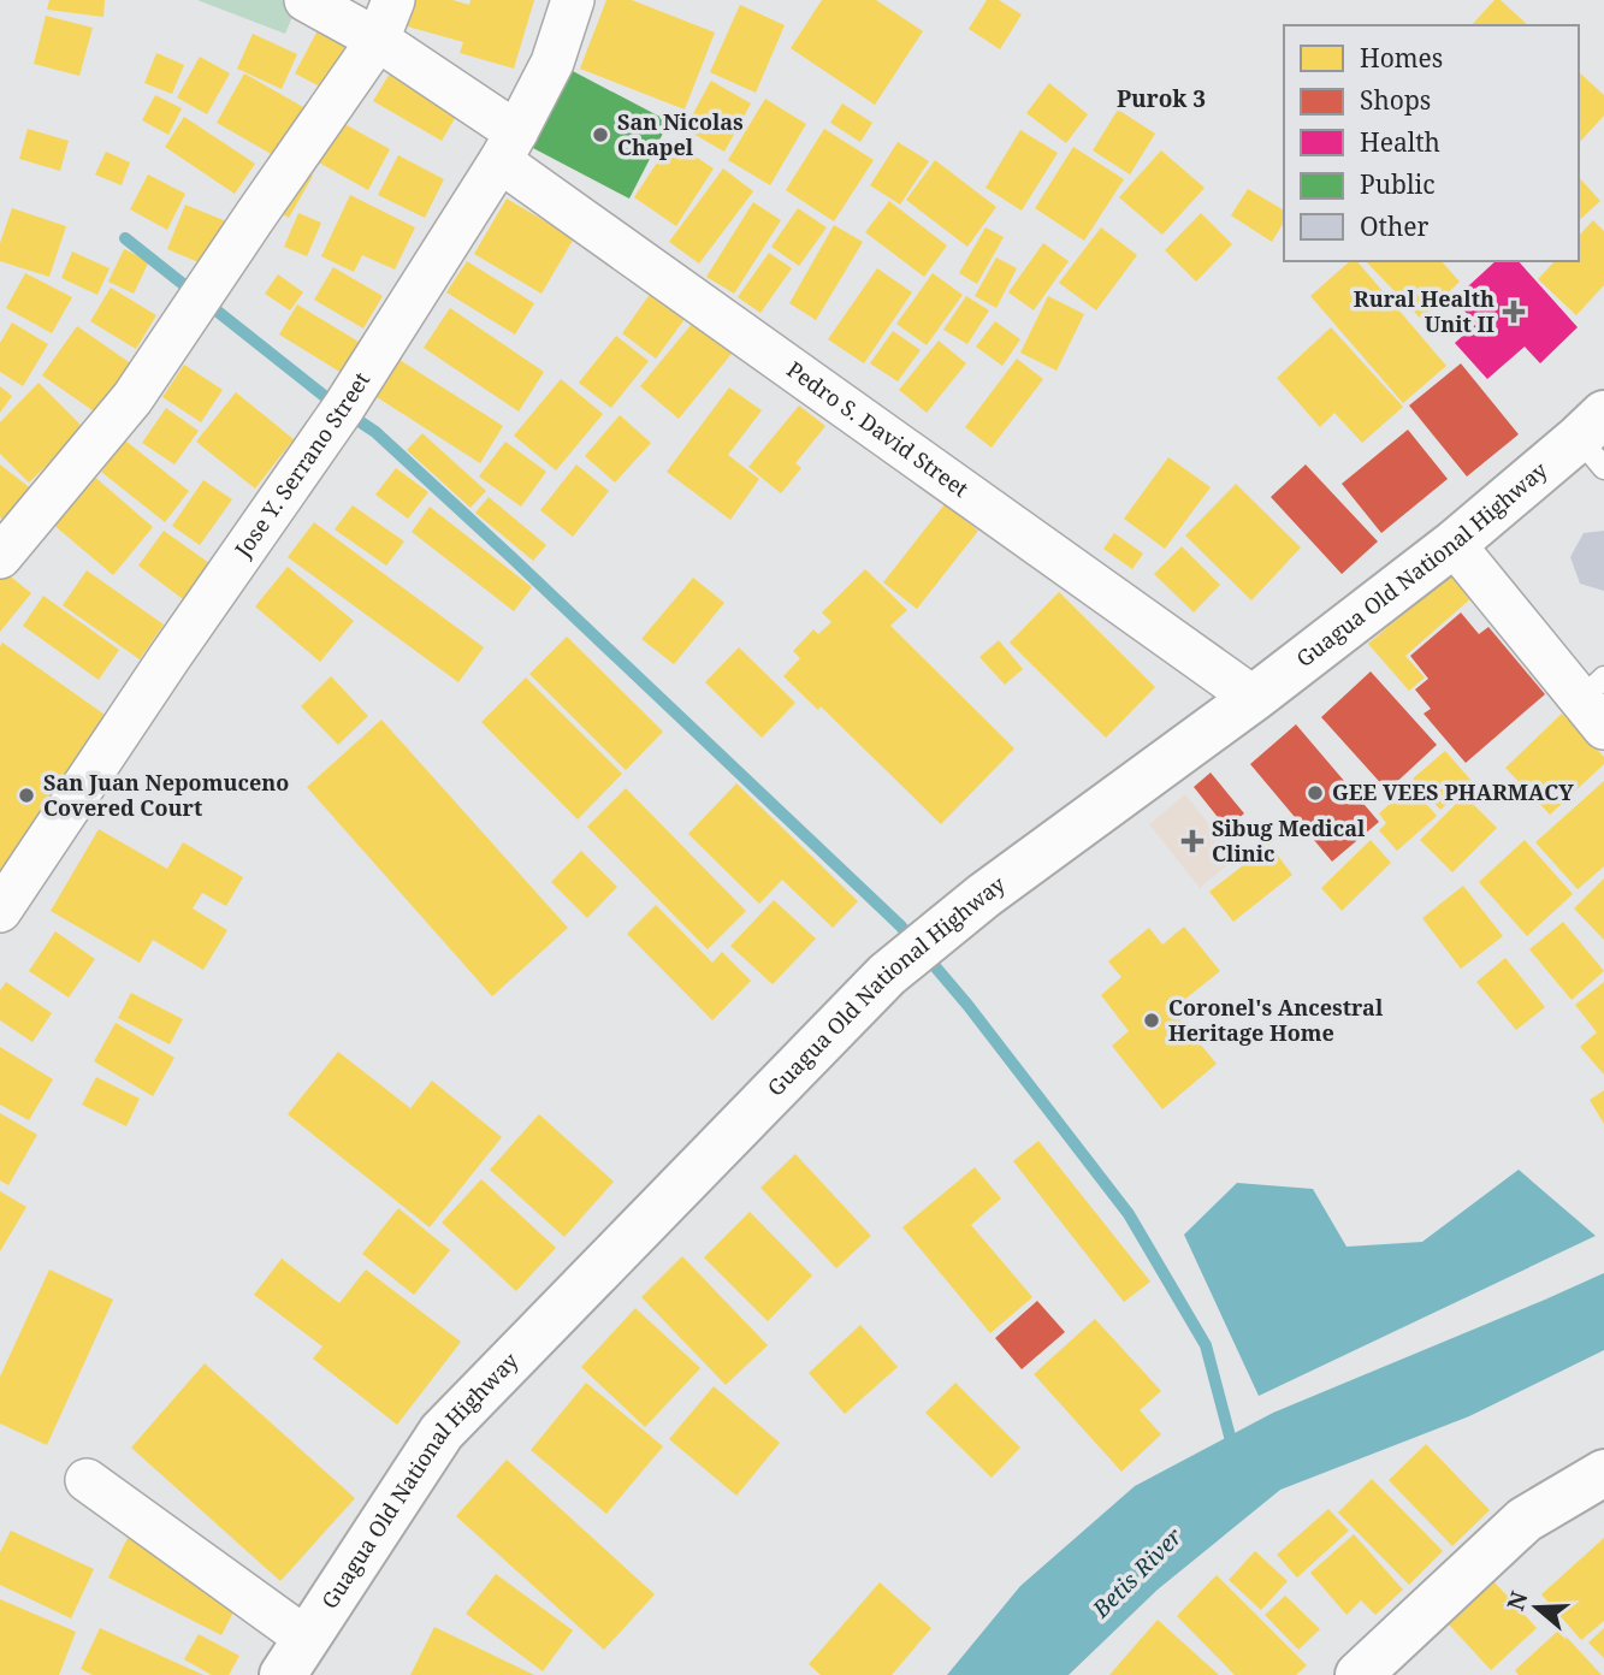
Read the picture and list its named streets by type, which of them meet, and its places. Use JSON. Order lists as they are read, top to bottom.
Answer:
{
  "streets": {
    "main road": ["Guagua Old National Highway"],
    "street": ["Pedro S. David Street", "Jose Y. Serrano Street"]
  },
  "crossings": [
    ["Pedro S. David Street", "Jose Y. Serrano Street"],
    ["Pedro S. David Street", "Guagua Old National Highway"]
  ],
  "districts": ["Purok 3"],
  "water": ["Betis River"],
  "places": {
    "other": [
      "San Nicolas Chapel",
      "GEE VEES PHARMACY",
      "San Juan Nepomuceno Covered Court",
      "Coronel's Ancestral Heritage Home"
    ],
    "health": ["Rural Health Unit II", "Sibug Medical Clinic"]
  },
  "legend": [
    "Homes",
    "Shops",
    "Health",
    "Public",
    "Other"
  ],
  "north": "left"
}
